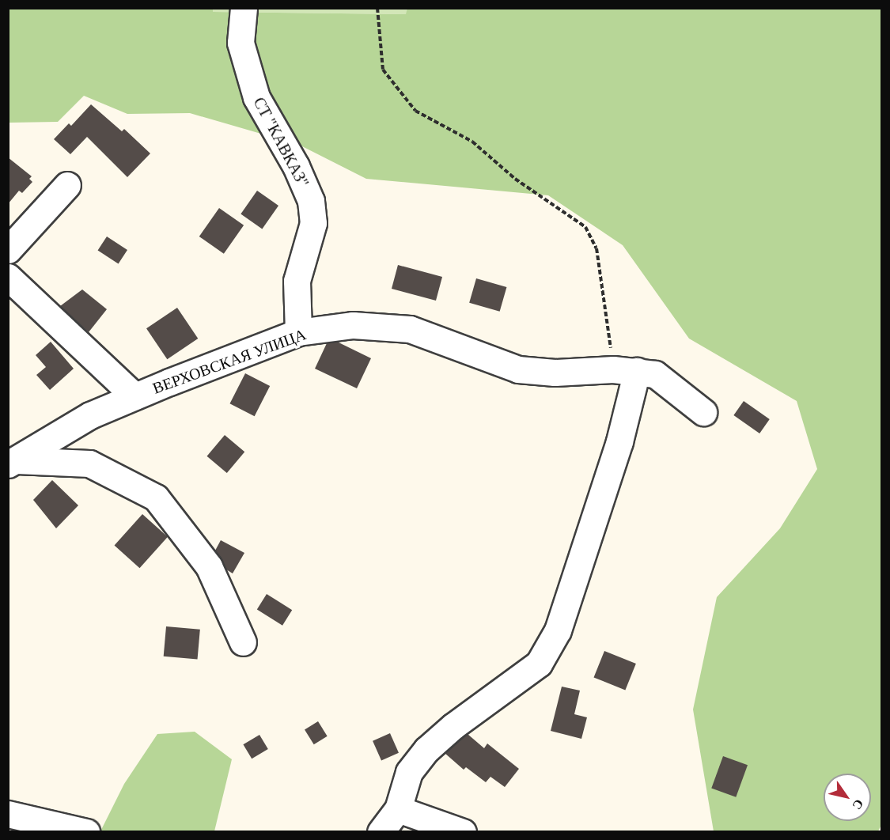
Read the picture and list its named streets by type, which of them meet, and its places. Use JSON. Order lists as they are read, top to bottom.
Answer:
{
  "streets": {
    "street": ["СТ \"КАВКАЗ\"", "ВЕРХОВСКАЯ УЛИЦА"]
  },
  "crossings": [
    ["СТ \"КАВКАЗ\"", "ВЕРХОВСКАЯ УЛИЦА"]
  ],
  "north": "bottom right"
}
